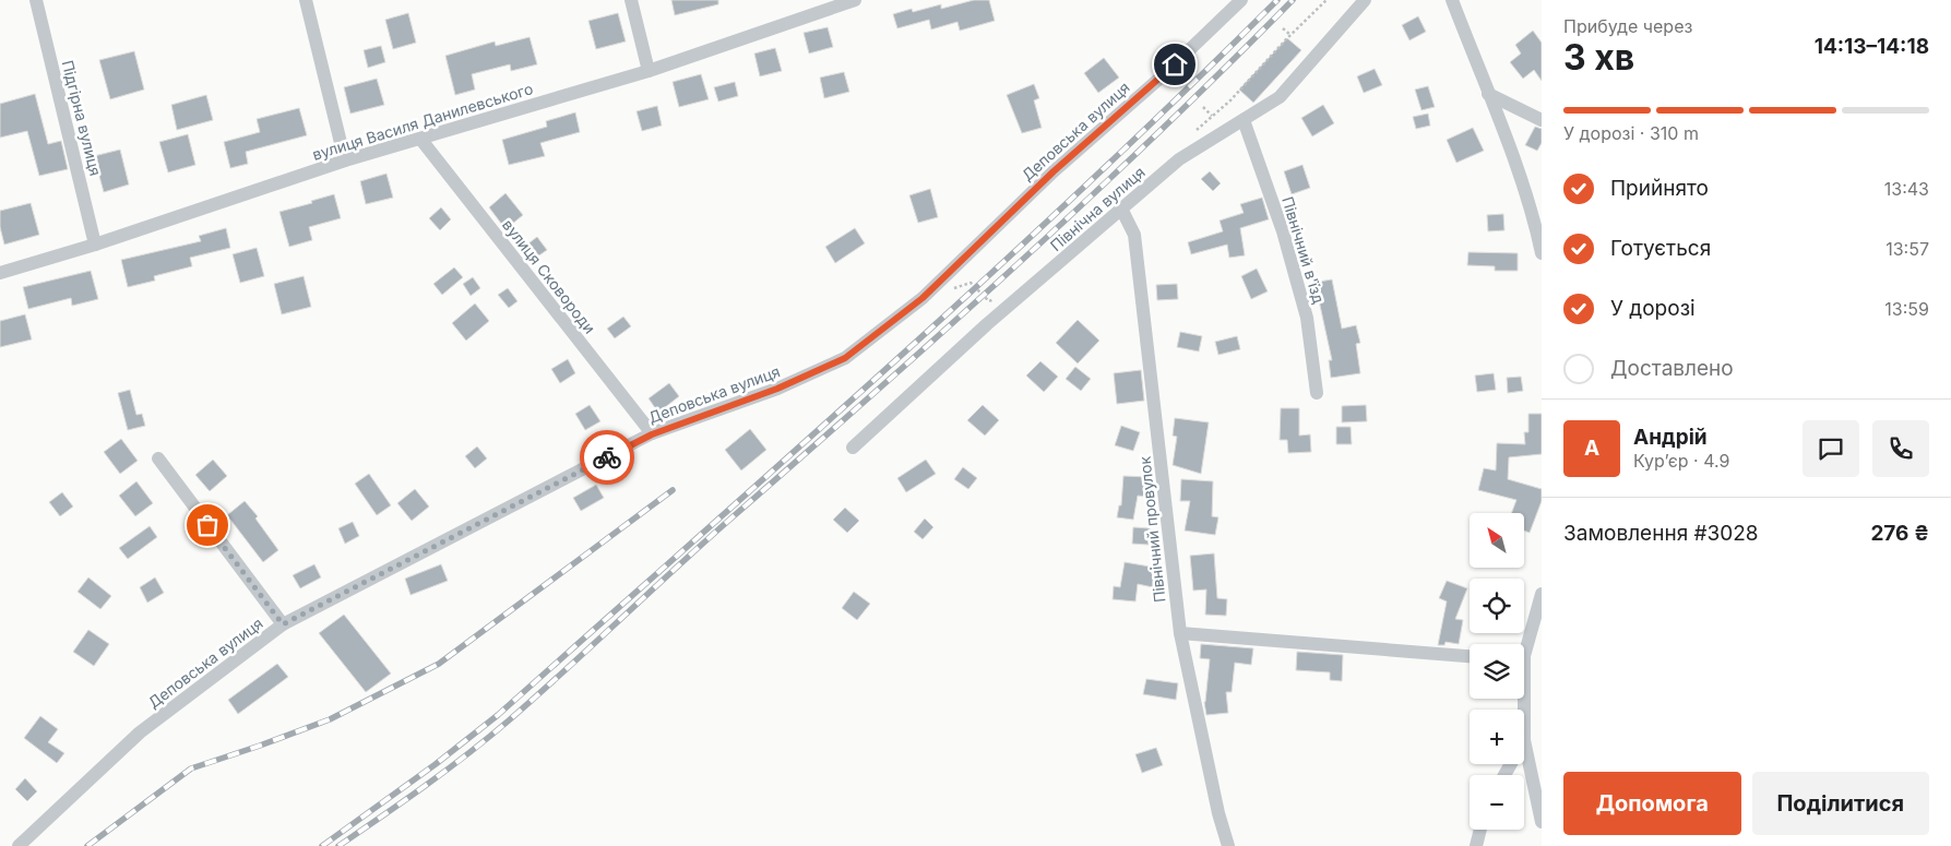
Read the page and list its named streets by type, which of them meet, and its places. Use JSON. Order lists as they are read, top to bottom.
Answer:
{
  "streets": {
    "street": [
      "Підгірна вулиця",
      "вулиця Василя Данилевського",
      "Деповська вулиця",
      "Північна вулиця",
      "Північний в'їзд",
      "вулиця Сковороди",
      "Північний провулок"
    ]
  },
  "crossings": [
    ["Підгірна вулиця", "вулиця Василя Данилевського"],
    ["вулиця Василя Данилевського", "вулиця Сковороди"],
    ["Деповська вулиця", "вулиця Сковороди"],
    ["Північна вулиця", "Північний в'їзд"],
    ["Північна вулиця", "Північний провулок"]
  ],
  "north": "top left",
  "page": {
    "heading": ["3 хв", "Прибуде через", "14:13–14:18"],
    "panel": [
      "Андрій",
      "Кур’єр · 4.9",
      "Замовлення #3028",
      "276 ₴"
    ],
    "bar": "У дорозі · 310 m",
    "list": [
      ["Прийнято", "13:43"],
      ["Готується", "13:57"],
      ["У дорозі", "13:59"],
      "Доставлено"
    ],
    "round": "А",
    "map_buttons": ["+", "−"],
    "buttons": ["Допомога", "Поділитися"]
  }
}
